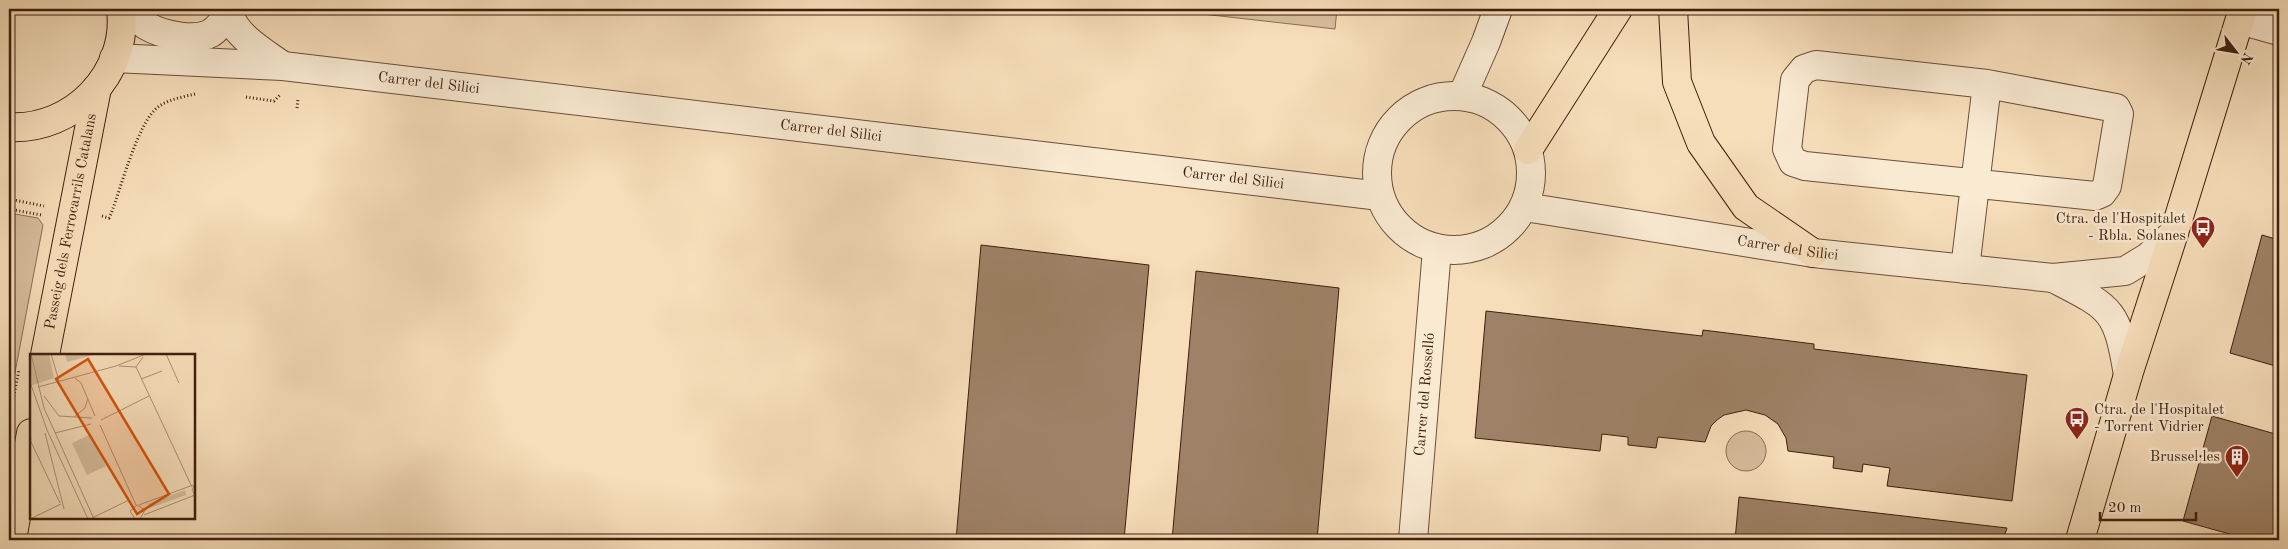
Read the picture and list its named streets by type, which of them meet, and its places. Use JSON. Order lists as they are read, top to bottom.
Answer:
{
  "streets": {
    "main road": ["Passeig dels Ferrocarrils Catalans"],
    "street": ["Carrer del Silici", "Carrer del Rosselló"]
  },
  "crossings": [
    ["Carrer del Silici", "Carrer del Rosselló"]
  ],
  "places": {
    "bus stop": ["Ctra. de l'Hospitalet - Rbla. Solanes", "Ctra. de l'Hospitalet - Torrent Vidrier"],
    "building": ["Brussel·les"]
  },
  "scale_bar": "20 m",
  "north": "bottom right"
}
